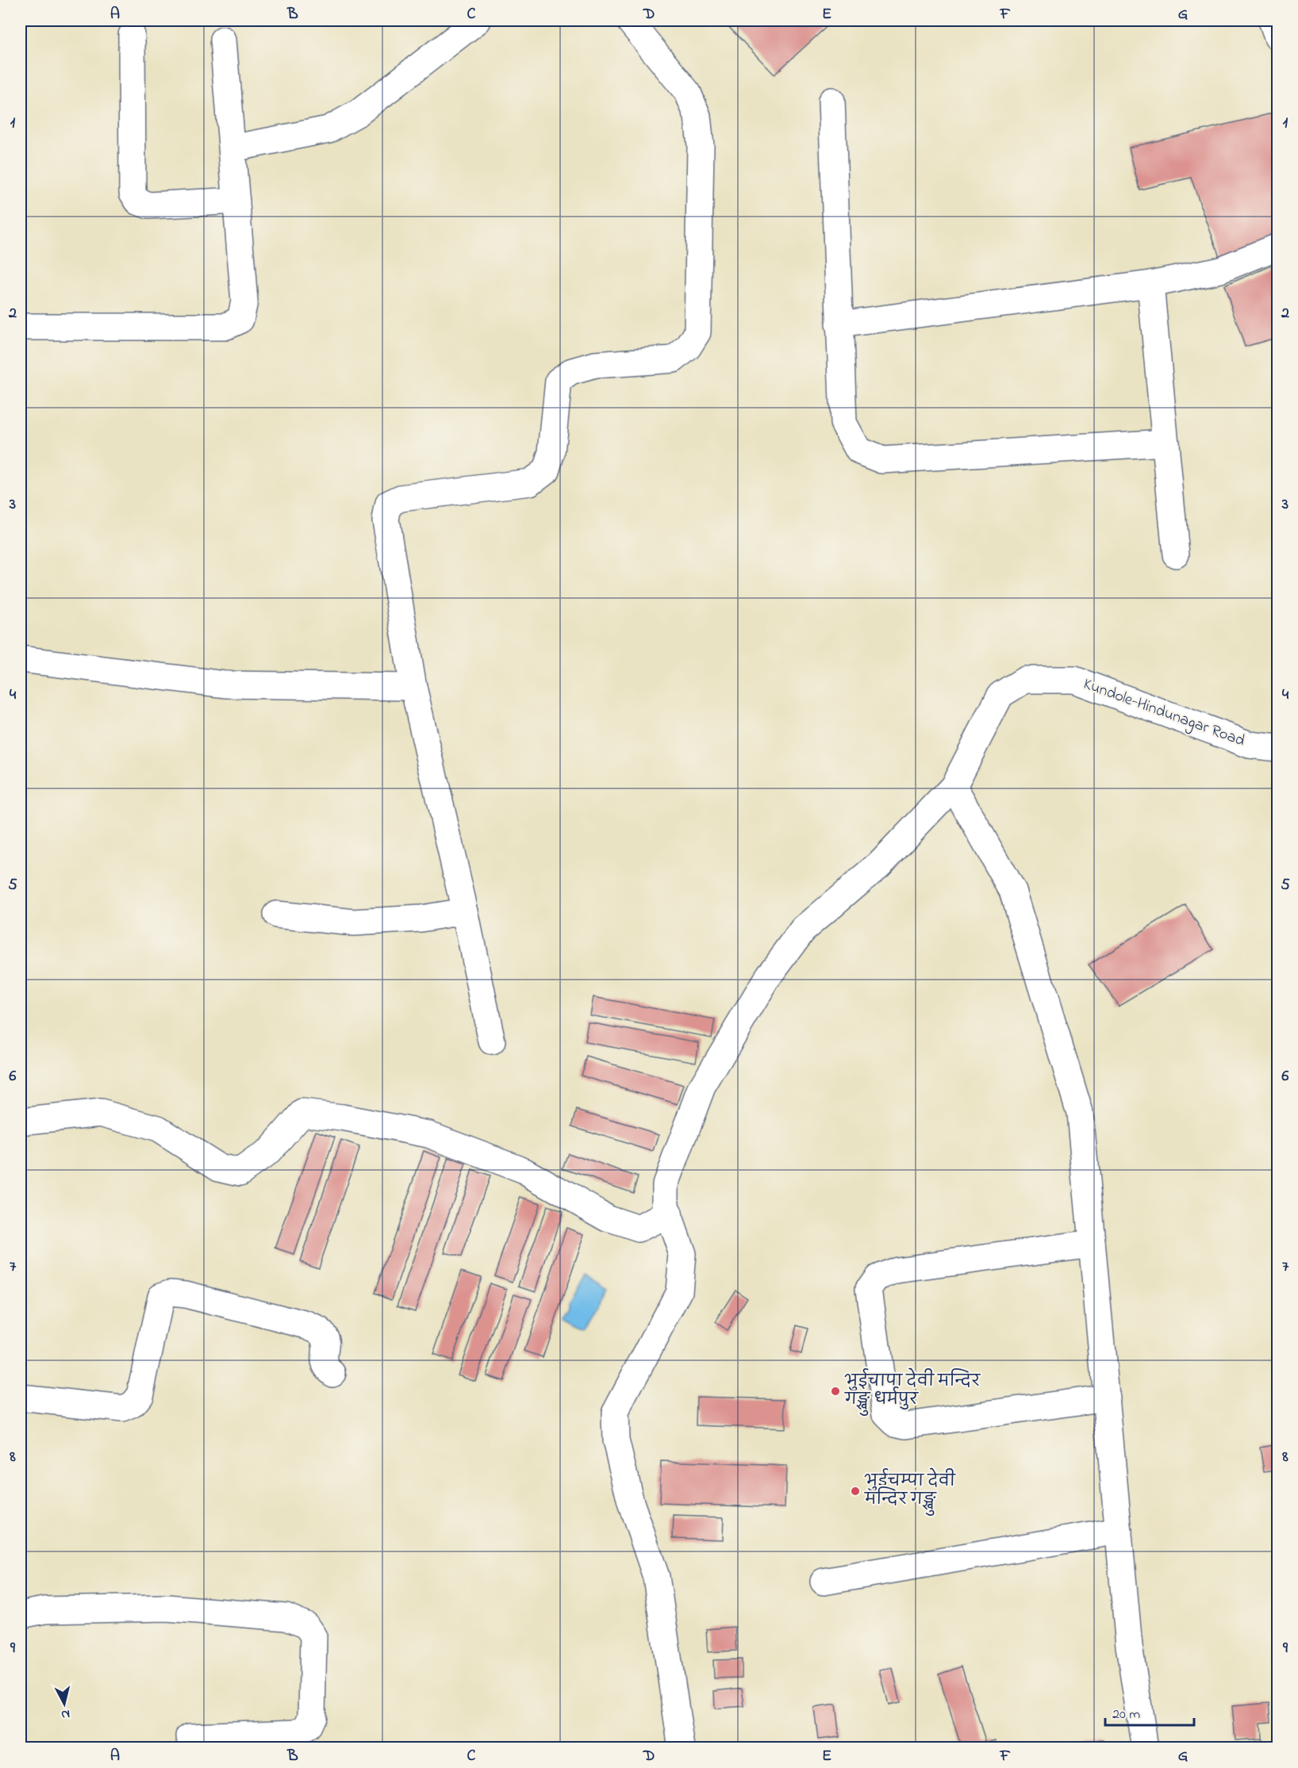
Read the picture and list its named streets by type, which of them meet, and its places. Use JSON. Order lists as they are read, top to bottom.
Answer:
{
  "streets": {
    "street": ["Kundole-Hindunagar Road"]
  },
  "places": ["भुईचापा देवी मन्दिर गङ्खु धर्मपुर", "भुईचम्पा देवी मन्दिर गङ्खु"],
  "scale_bar": "20 m",
  "north": "bottom",
  "grid": {
    "columns": [
      "A",
      "B",
      "C",
      "D",
      "E",
      "F",
      "G"
    ],
    "rows": [
      "1",
      "2",
      "3",
      "4",
      "5",
      "6",
      "7",
      "8",
      "9"
    ]
  }
}
